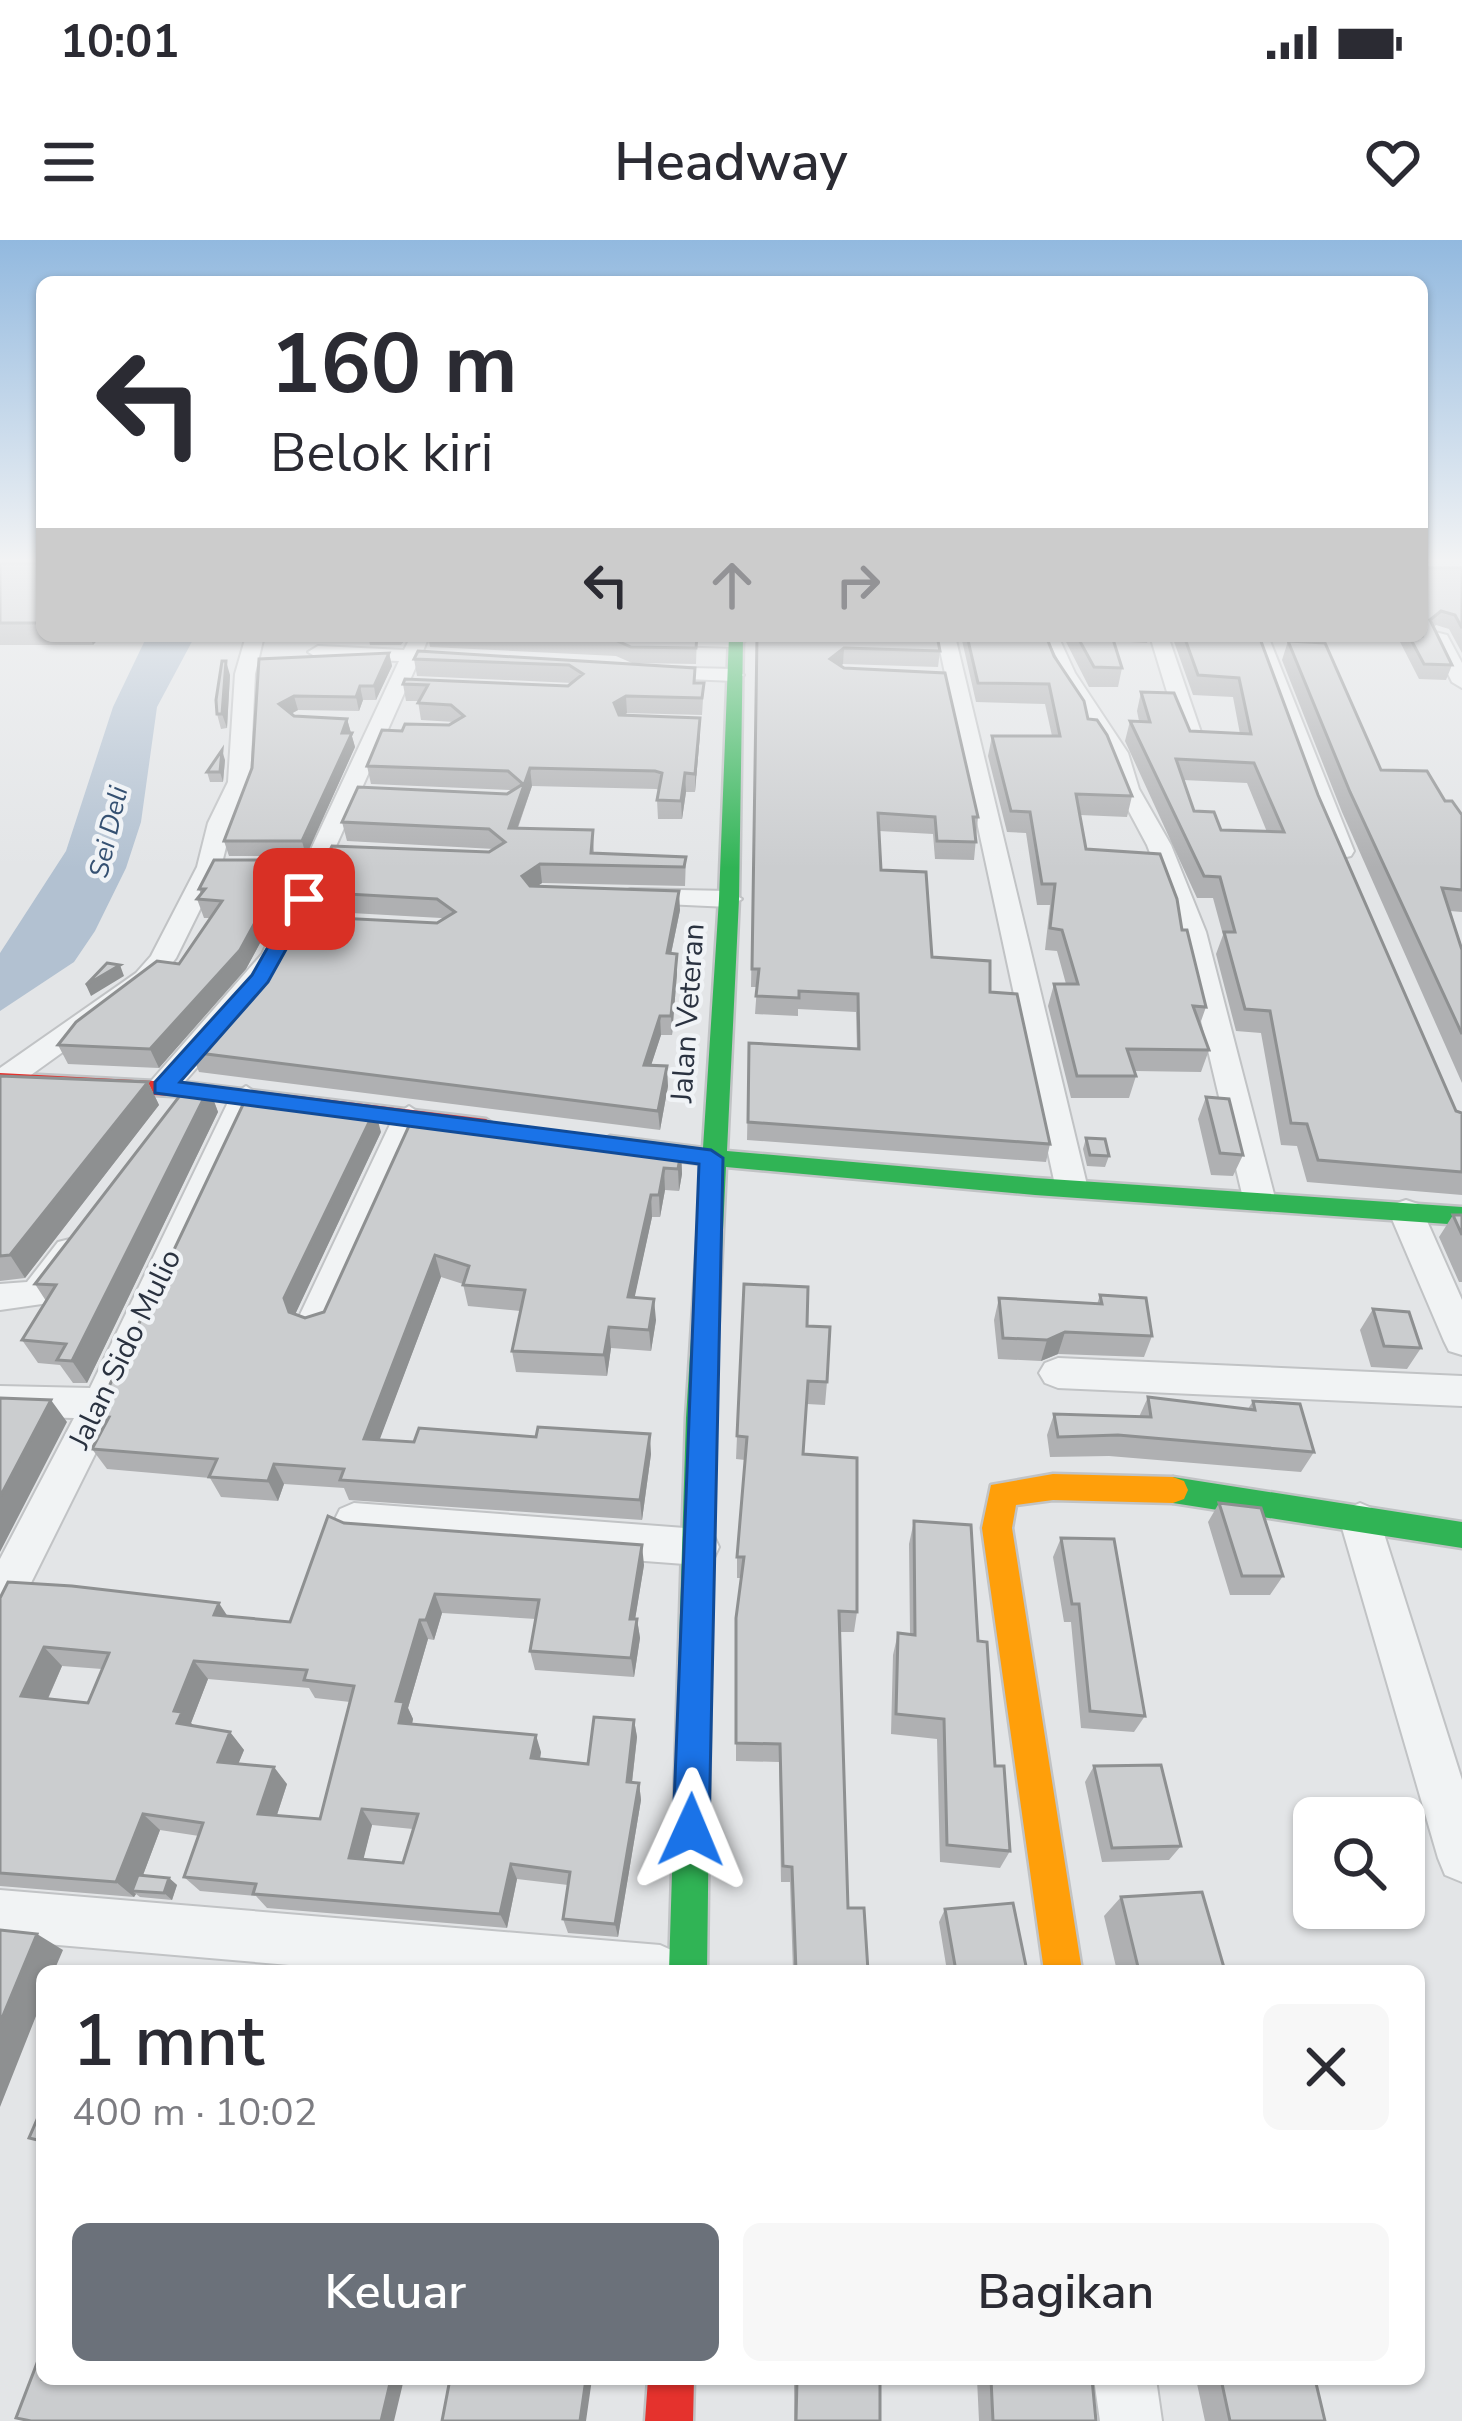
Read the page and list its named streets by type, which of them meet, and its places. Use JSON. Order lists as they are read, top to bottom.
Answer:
{
  "streets": {
    "street": ["Jalan Veteran", "Jalan Sido Mulio"]
  },
  "water": ["Sei Deli"],
  "page": {
    "status": "10:01",
    "header": "Headway",
    "turn": ["160 m", "Belok kiri"],
    "heading": ["1 mnt", "400 m · 10:02"],
    "buttons": ["Keluar", "Bagikan"]
  }
}
